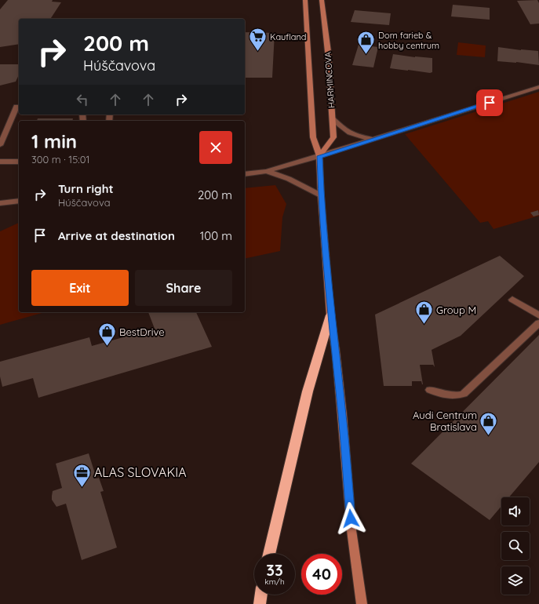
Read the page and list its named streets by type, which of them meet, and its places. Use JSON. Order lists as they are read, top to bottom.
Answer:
{
  "streets": {
    "street": ["HARMINCOVA"]
  },
  "places": {
    "supermarket": ["Kaufland"],
    "shop": [
      "Dom farieb & hobby centrum",
      "Group M",
      "BestDrive",
      "Audi Centrum Bratislava"
    ],
    "office": ["ALAS SLOVAKIA"]
  },
  "page": {
    "turn": ["200 m", "Húščavova"],
    "heading": ["1 min", "300 m · 15:01"],
    "list": [
      {
        "name": "Turn right",
        "note": "Húščavova",
        "value": "200 m"
      },
      {
        "name": "Arrive at destination",
        "value": "100 m"
      }
    ],
    "buttons": ["Exit", "Share"],
    "speed": "33 km/h",
    "limit": "40"
  }
}
